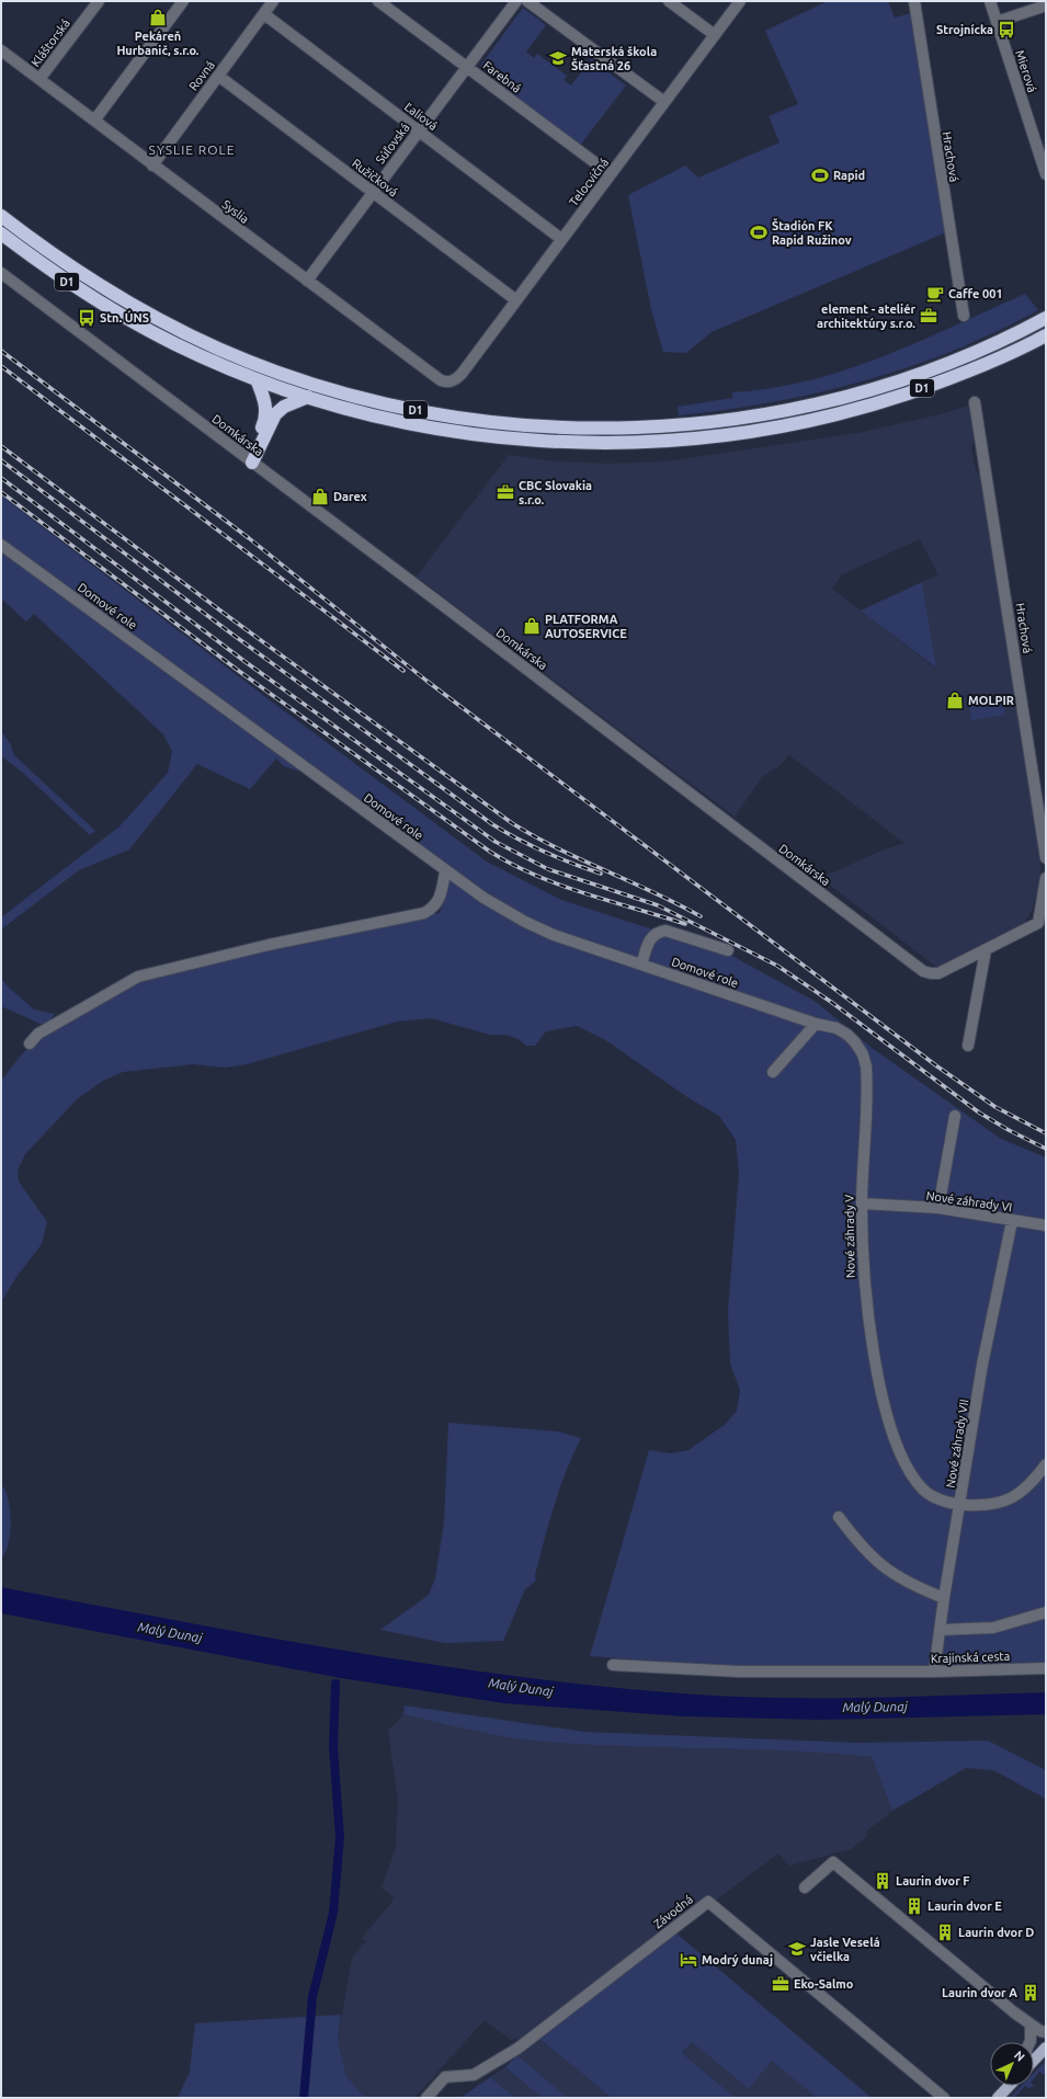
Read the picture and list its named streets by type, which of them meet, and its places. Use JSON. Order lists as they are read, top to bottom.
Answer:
{
  "streets": {
    "highway": ["D1"],
    "street": [
      "Kláštorská",
      "Mierová",
      "Rovná",
      "Farebná",
      "Ľaliová",
      "Súľovská",
      "Hrachová",
      "Ružičková",
      "Telocvičná",
      "Syslia",
      "Domkárska",
      "Domové role",
      "Nové záhrady VI",
      "Nové záhrady V",
      "Nové záhrady VII",
      "Krajinská cesta",
      "Závodná"
    ]
  },
  "crossings": [
    ["Kláštorská", "Syslia"],
    ["Rovná", "Ľaliová"],
    ["Rovná", "Ružičková"],
    ["Rovná", "Syslia"],
    ["Farebná", "Súľovská"],
    ["Farebná", "Telocvičná"],
    ["Ľaliová", "Súľovská"],
    ["Ľaliová", "Telocvičná"],
    ["Súľovská", "Ružičková"],
    ["Súľovská", "Syslia"],
    ["Ružičková", "Telocvičná"],
    ["Telocvičná", "Syslia"],
    ["Domové role", "Nové záhrady V"],
    ["Nové záhrady VI", "Nové záhrady V"],
    ["Nové záhrady VI", "Nové záhrady VII"],
    ["Nové záhrady V", "Nové záhrady VII"],
    ["Nové záhrady VII", "Krajinská cesta"]
  ],
  "districts": ["SYSLIE ROLE"],
  "water": ["Malý Dunaj"],
  "places": {
    "shop": [
      "Pekáreň Hurbanič, s.r.o.",
      "Darex",
      "PLATFORMA AUTOSERVICE",
      "MOLPIR"
    ],
    "bus stop": ["Strojnícka", "Stn. ÚNS"],
    "school or university": ["Materská škola Šťastná 26", "Jasle Veselá včielka"],
    "sports": ["Rapid", "Štadión FK Rapid Ružinov"],
    "cafe": ["Caffe 001"],
    "office": ["element - ateliér architektúry s.r.o.", "CBC Slovakia s.r.o.", "Eko-Salmo"],
    "building": [
      "Laurin dvor F",
      "Laurin dvor E",
      "Laurin dvor D",
      "Laurin dvor A"
    ],
    "hotel": ["Modrý dunaj"]
  },
  "north": "top right"
}
